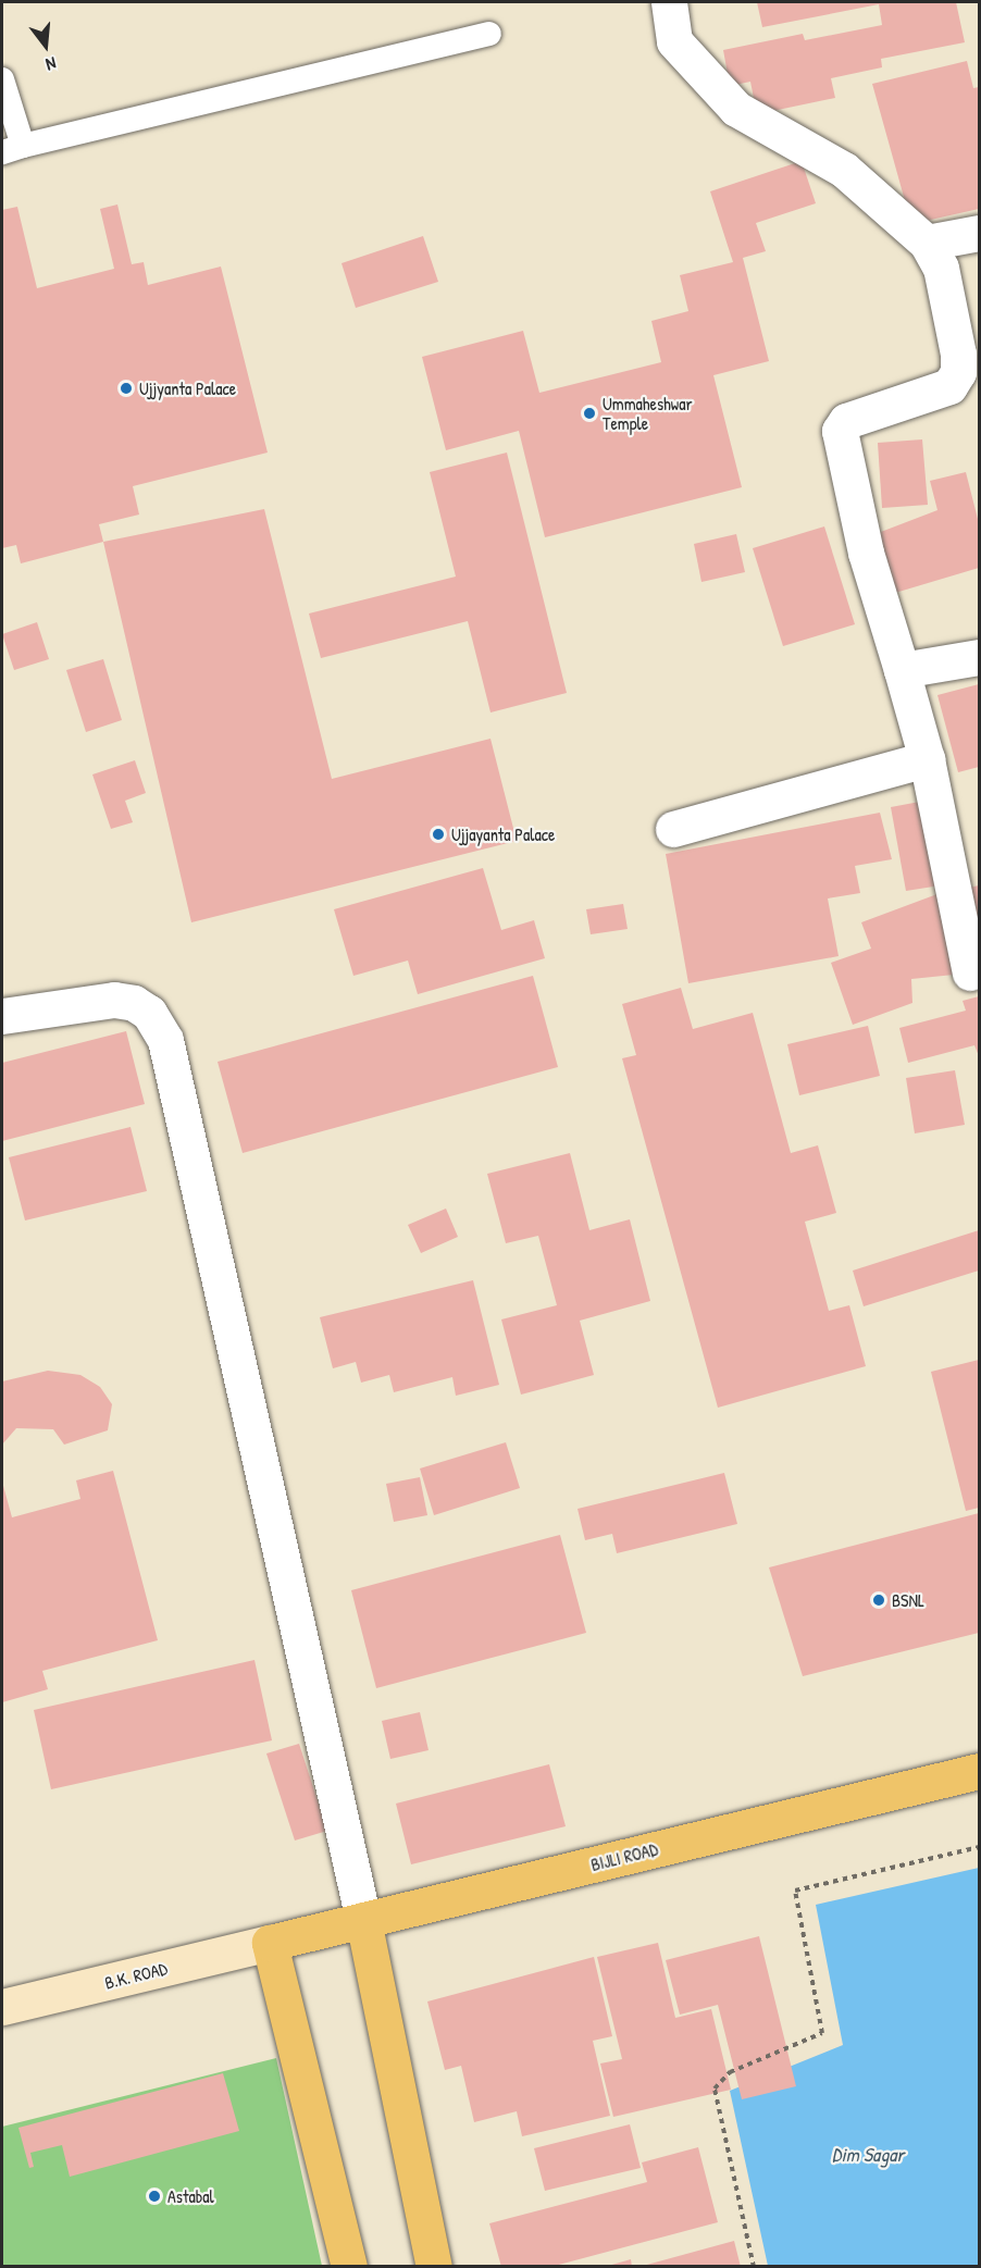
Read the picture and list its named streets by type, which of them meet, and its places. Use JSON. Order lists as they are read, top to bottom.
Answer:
{
  "streets": {
    "main road": ["BIJLI ROAD"],
    "street": ["B.K. ROAD"]
  },
  "crossings": [
    ["BIJLI ROAD", "B.K. ROAD"]
  ],
  "water": ["Dim Sagar"],
  "places": [
    "Ujjyanta Palace",
    "Ummaheshwar Temple",
    "Ujjayanta Palace",
    "BSNL",
    "Astabal"
  ],
  "north": "bottom"
}
